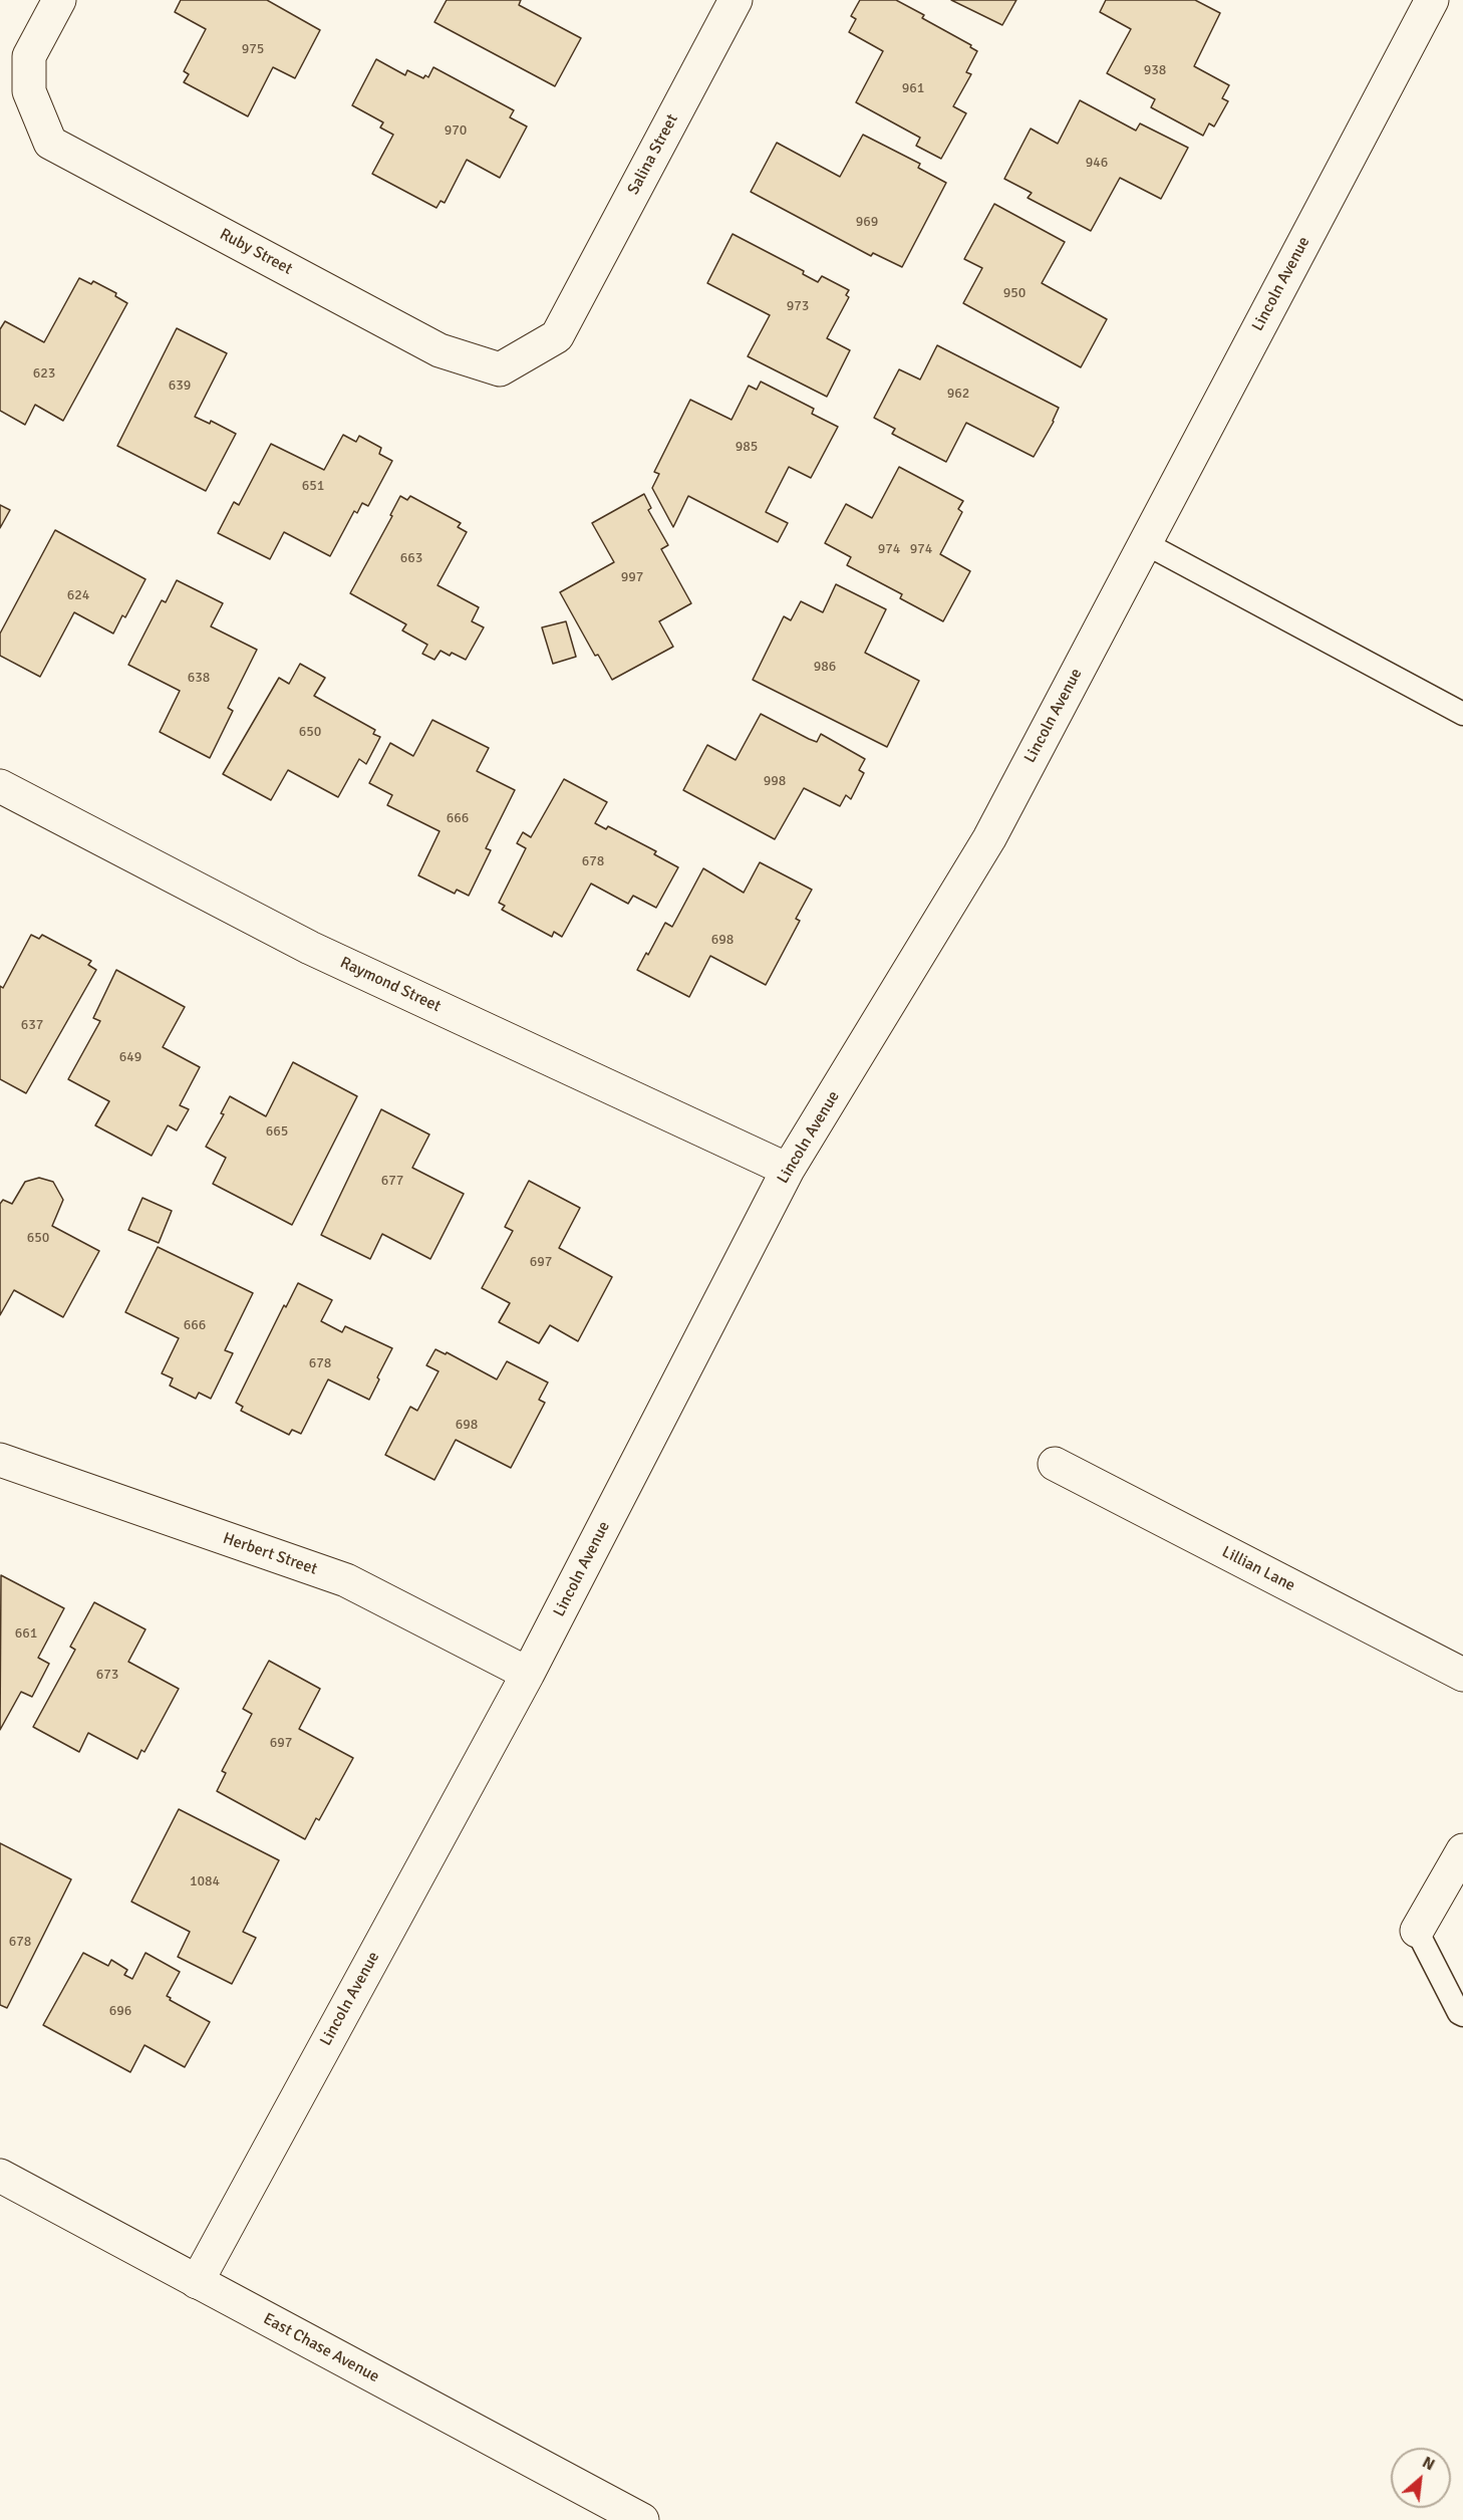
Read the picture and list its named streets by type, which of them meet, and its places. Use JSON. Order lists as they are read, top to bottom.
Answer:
{
  "streets": {
    "street": [
      "Salina Street",
      "Ruby Street",
      "Lincoln Avenue",
      "Raymond Street",
      "Herbert Street",
      "Lillian Lane",
      "East Chase Avenue"
    ]
  },
  "crossings": [
    ["Salina Street", "Ruby Street"],
    ["Lincoln Avenue", "Raymond Street"],
    ["Lincoln Avenue", "Herbert Street"],
    ["Lincoln Avenue", "East Chase Avenue"]
  ],
  "house_numbers": [
    "975",
    "938",
    "961",
    "970",
    "946",
    "969",
    "950",
    "973",
    "623",
    "639",
    "962",
    "985",
    "651",
    "974",
    "974",
    "663",
    "997",
    "624",
    "986",
    "638",
    "650",
    "998",
    "666",
    "678",
    "698",
    "637",
    "649",
    "665",
    "677",
    "650",
    "697",
    "666",
    "678",
    "698",
    "661",
    "673",
    "697",
    "1084",
    "678",
    "696"
  ],
  "north": "top right"
}
